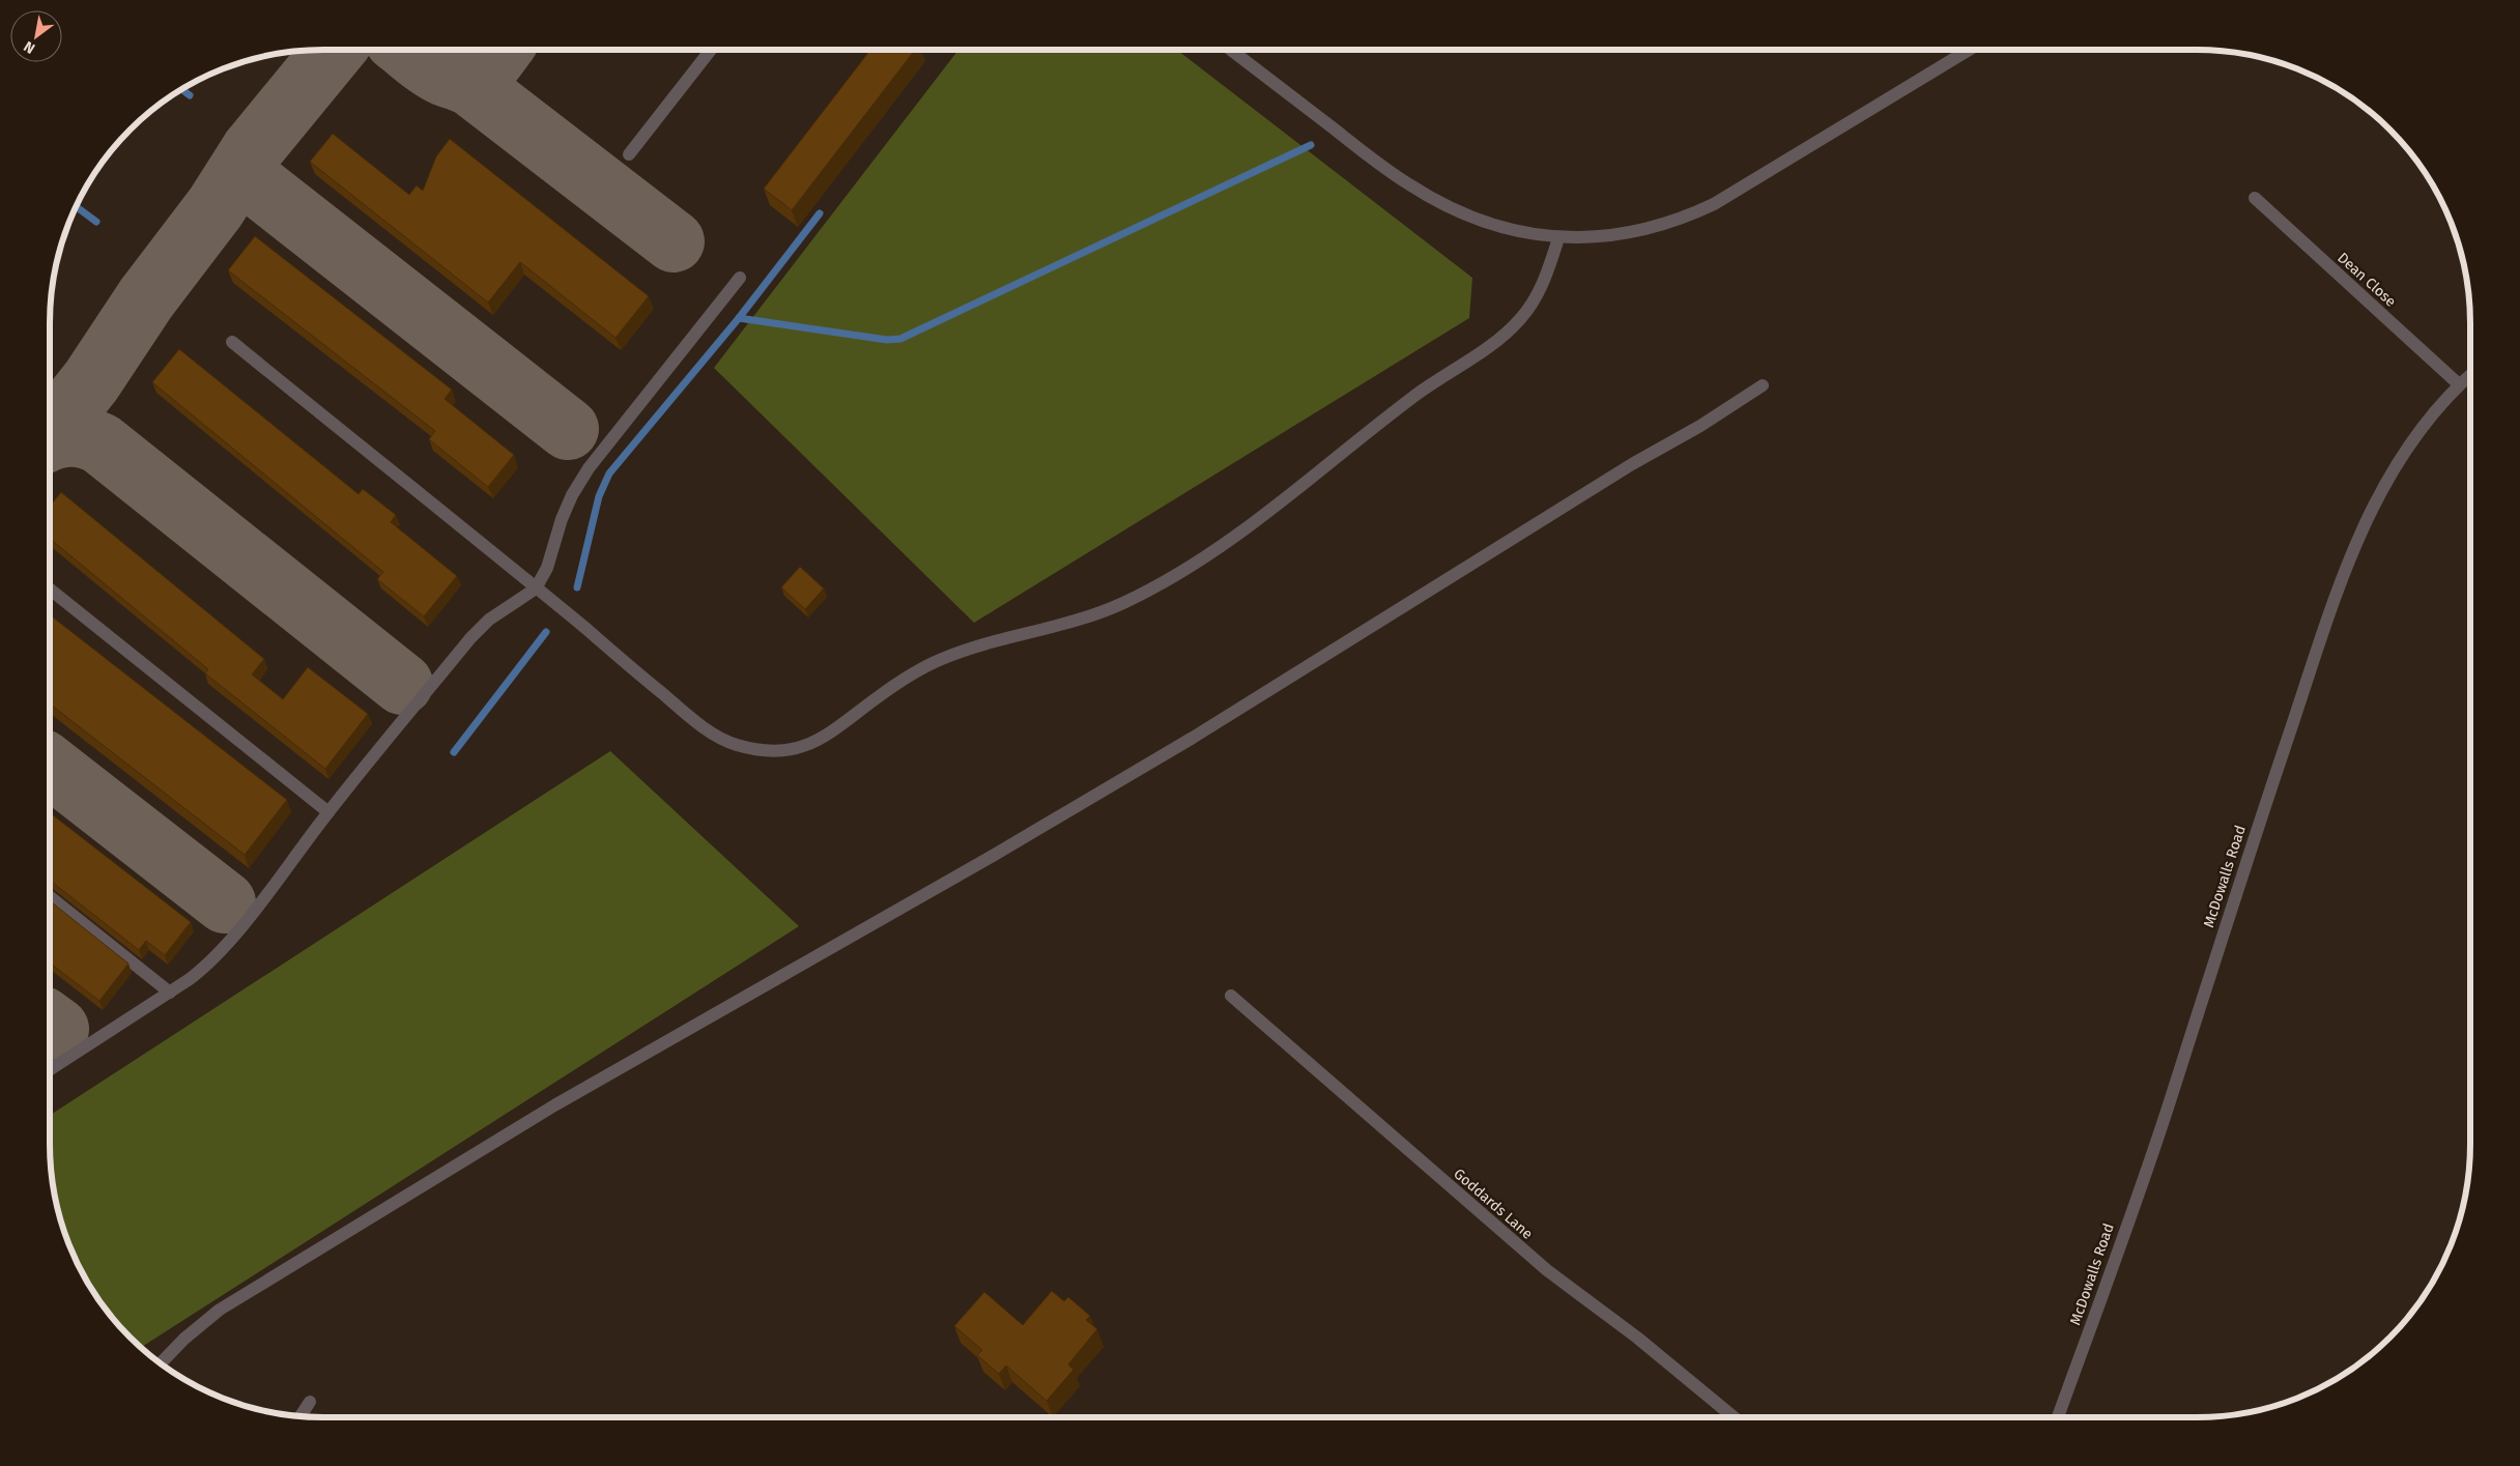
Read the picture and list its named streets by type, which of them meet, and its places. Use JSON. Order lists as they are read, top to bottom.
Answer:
{
  "streets": {
    "street": ["Dean Close", "McDowalls Road", "Goddards Lane"]
  },
  "crossings": [
    ["Dean Close", "McDowalls Road"]
  ],
  "north": "bottom left"
}
